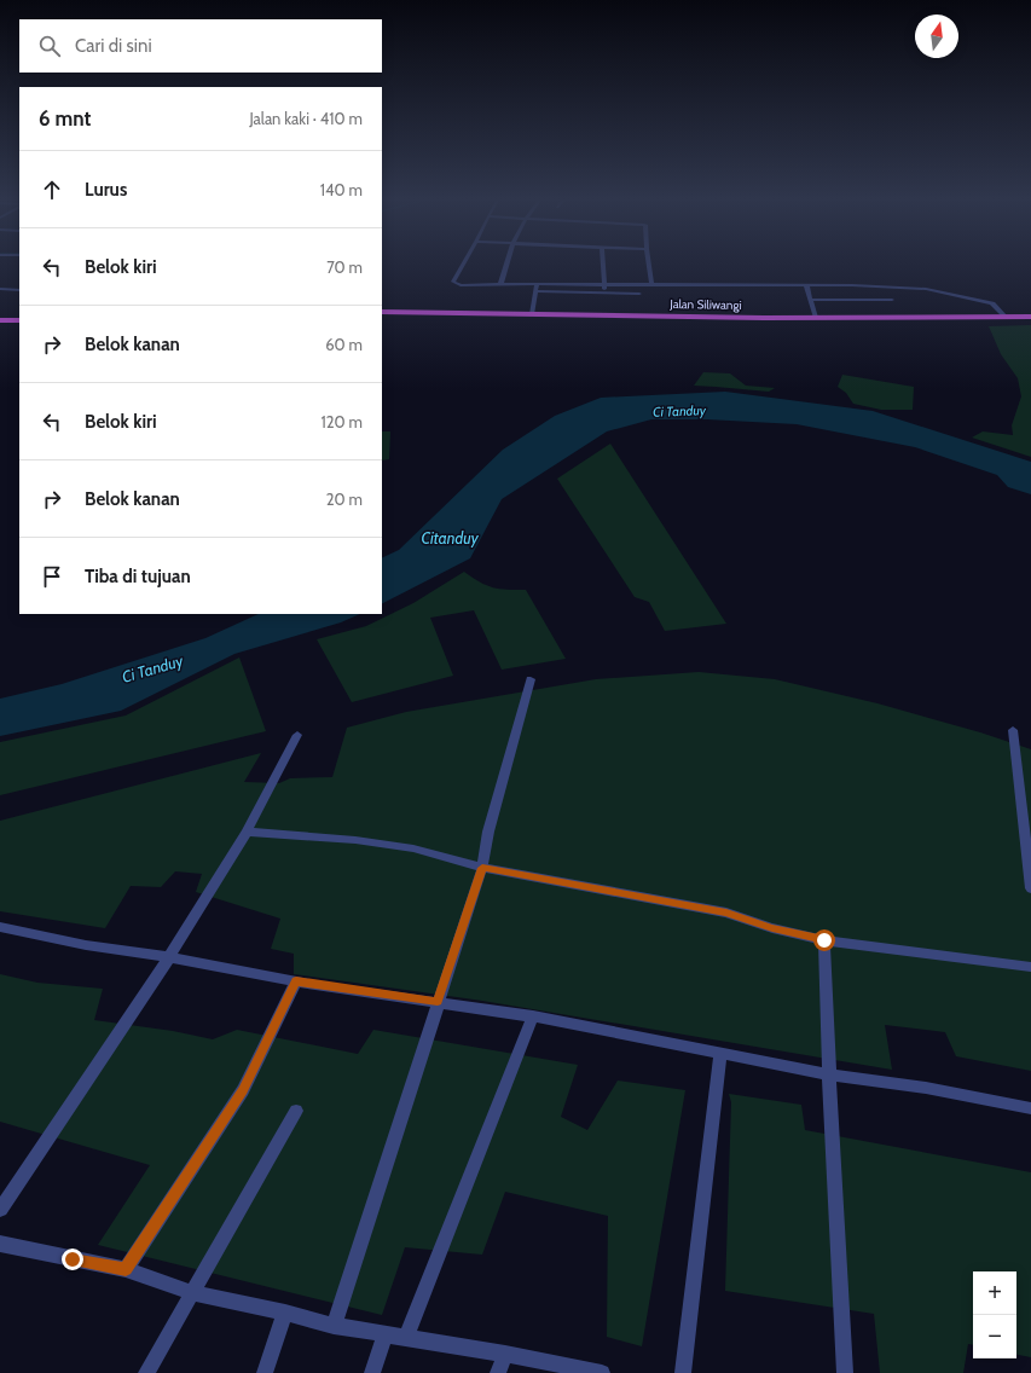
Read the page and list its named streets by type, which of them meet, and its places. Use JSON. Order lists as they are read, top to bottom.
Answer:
{
  "streets": {
    "highway": ["Jalan Siliwangi"]
  },
  "water": ["Ci Tanduy", "Citanduy"],
  "north": "top",
  "page": {
    "search": "Cari di sini",
    "heading": ["6 mnt", "Jalan kaki · 410 m"],
    "list": [
      ["Lurus", "140 m"],
      ["Belok kiri", "70 m"],
      ["Belok kanan", "60 m"],
      ["Belok kiri", "120 m"],
      ["Belok kanan", "20 m"],
      "Tiba di tujuan"
    ],
    "map_buttons": ["+", "−"]
  }
}
